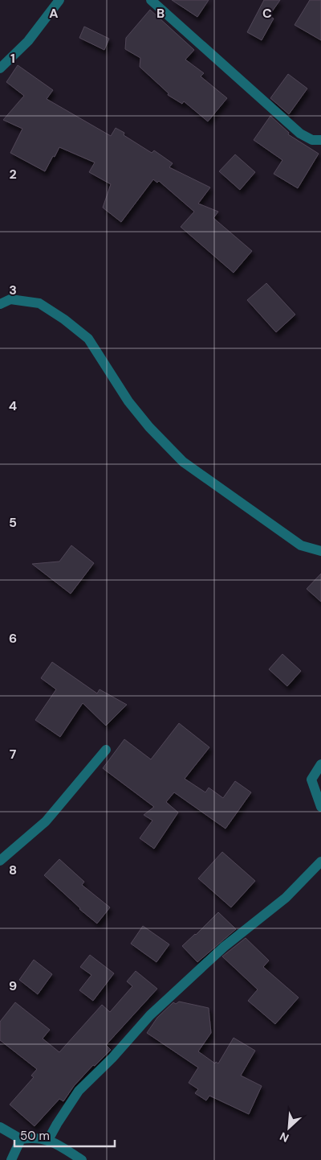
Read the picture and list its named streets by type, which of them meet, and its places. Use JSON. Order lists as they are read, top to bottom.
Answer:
{
  "scale_bar": "50 m",
  "north": "bottom left",
  "grid": {
    "columns": ["A", "B", "C"],
    "rows": [
      "1",
      "2",
      "3",
      "4",
      "5",
      "6",
      "7",
      "8",
      "9"
    ]
  }
}
